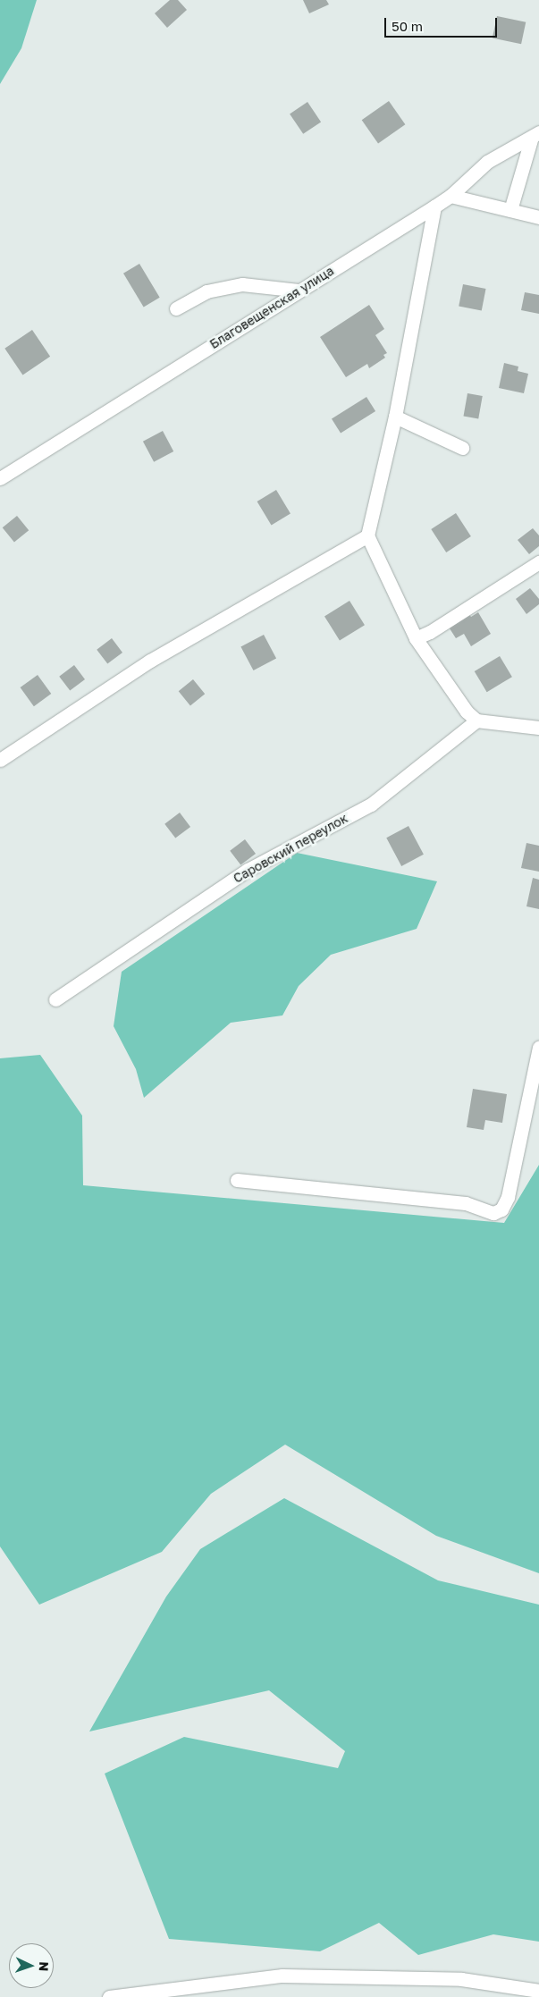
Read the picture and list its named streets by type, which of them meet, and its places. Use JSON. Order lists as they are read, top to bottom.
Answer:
{
  "streets": {
    "street": ["Благовещенская улица", "Саровский переулок"]
  },
  "scale_bar": "50 m",
  "north": "right"
}
